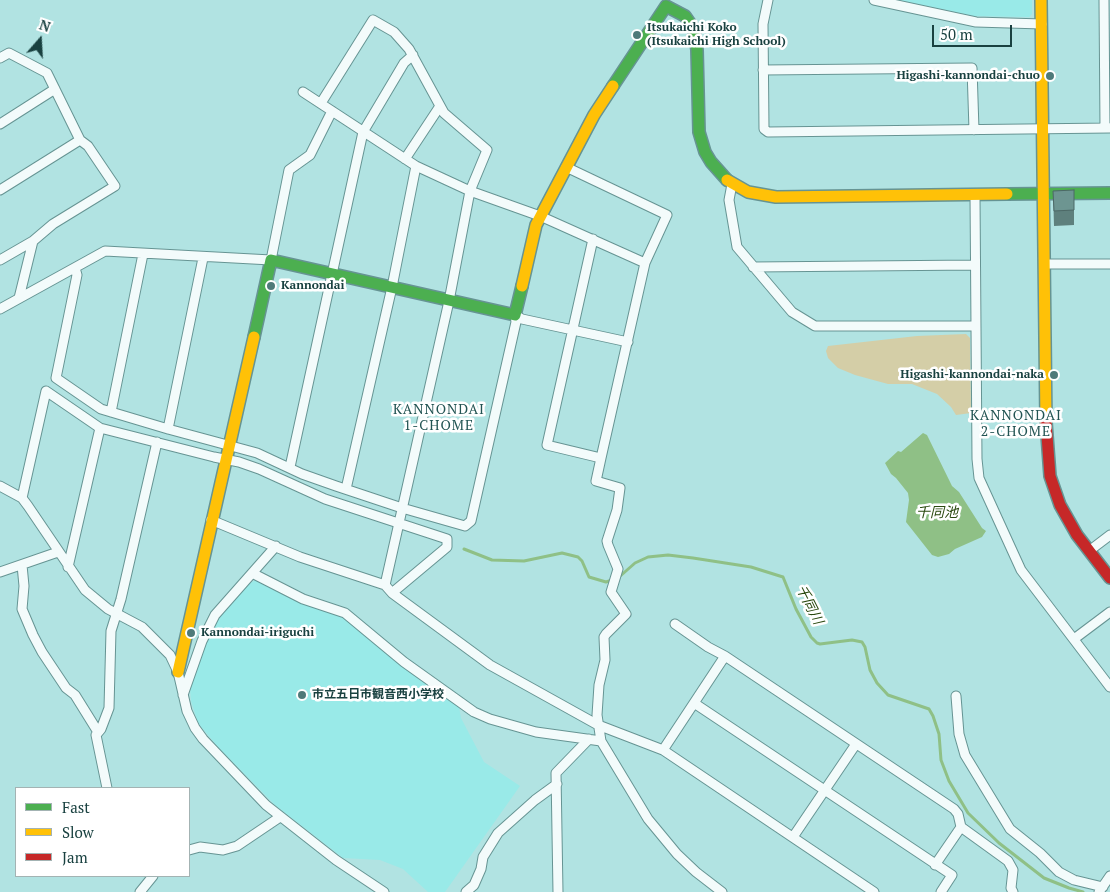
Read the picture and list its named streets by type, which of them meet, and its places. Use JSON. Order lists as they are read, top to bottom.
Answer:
{
  "districts": ["KANNONDAI 1-CHOME", "KANNONDAI 2-CHOME"],
  "water": ["千同池", "千同川"],
  "places": [
    "Itsukaichi Koko (Itsukaichi High School)",
    "Higashi-kannondai-chuo",
    "Kannondai",
    "Higashi-kannondai-naka",
    "Kannondai-iriguchi",
    "市立五日市観音西小学校"
  ],
  "legend": ["Fast", "Slow", "Jam"],
  "scale_bar": "50 m",
  "north": "top"
}
